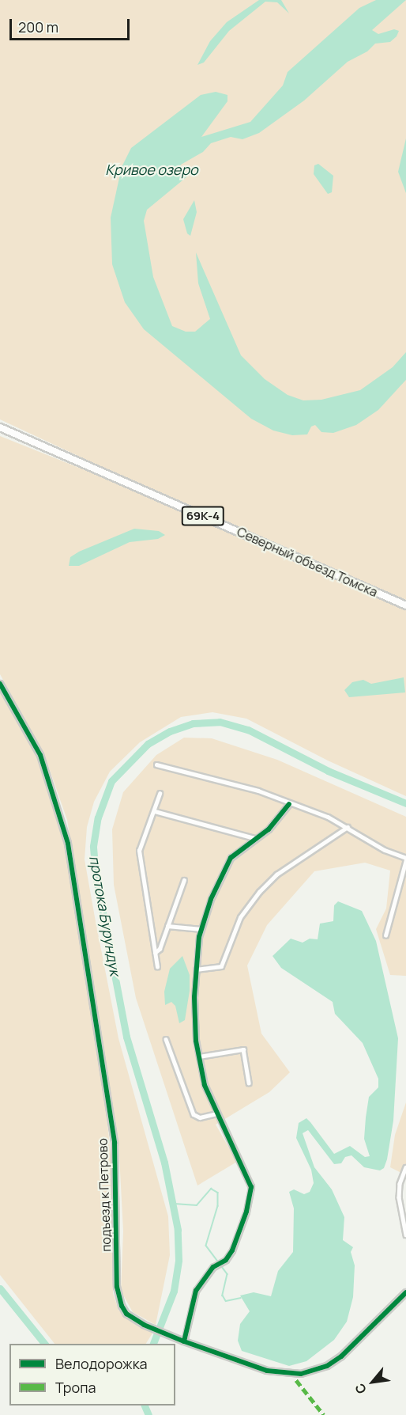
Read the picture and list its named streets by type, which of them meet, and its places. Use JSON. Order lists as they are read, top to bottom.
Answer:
{
  "streets": {
    "main road": ["69К-4", "Северный объезд Томска"],
    "street": ["подъезд к Петрово"]
  },
  "water": ["Кривое озеро", "протока Бурундук"],
  "legend": ["Велодорожка", "Тропа"],
  "scale_bar": "200 m",
  "north": "bottom left"
}
